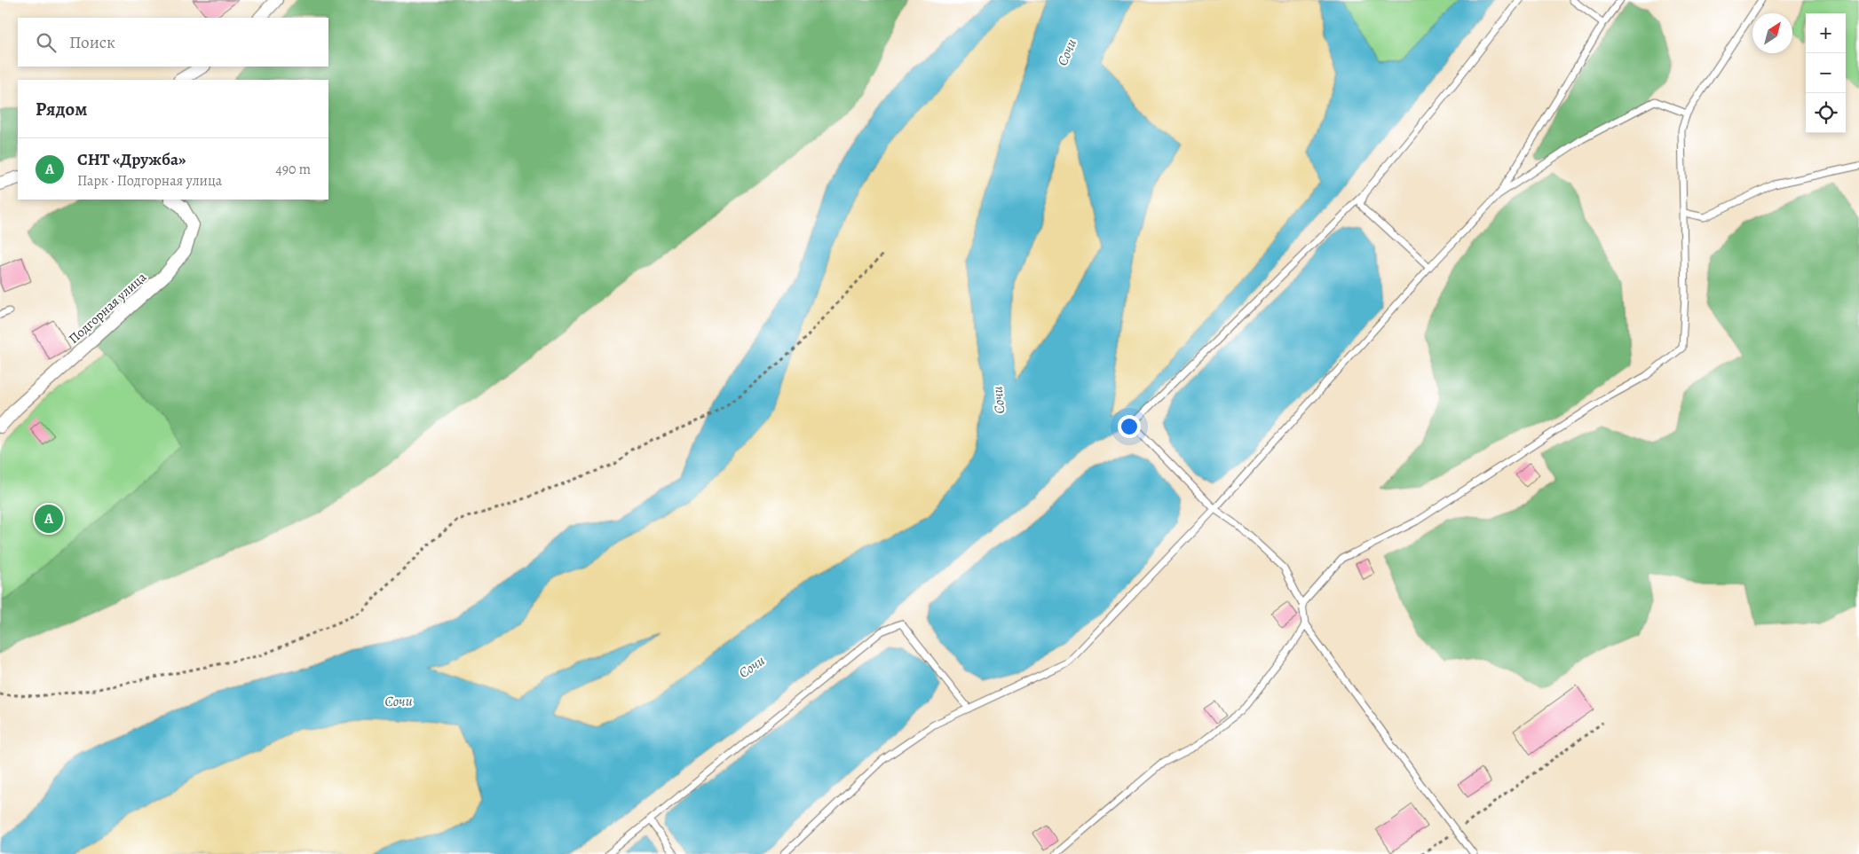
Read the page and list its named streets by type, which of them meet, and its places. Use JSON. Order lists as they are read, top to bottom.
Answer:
{
  "streets": {
    "street": ["Подгорная улица"]
  },
  "water": ["Сочи"],
  "north": "top right",
  "page": {
    "map_buttons": ["+", "−"],
    "search": "Поиск",
    "heading": "Рядом",
    "list": [
      {
        "mark": "A",
        "name": "СНТ «Дружба»",
        "note": "Парк · Подгорная улица",
        "value": "490 m"
      }
    ],
    "pins": "A"
  }
}
